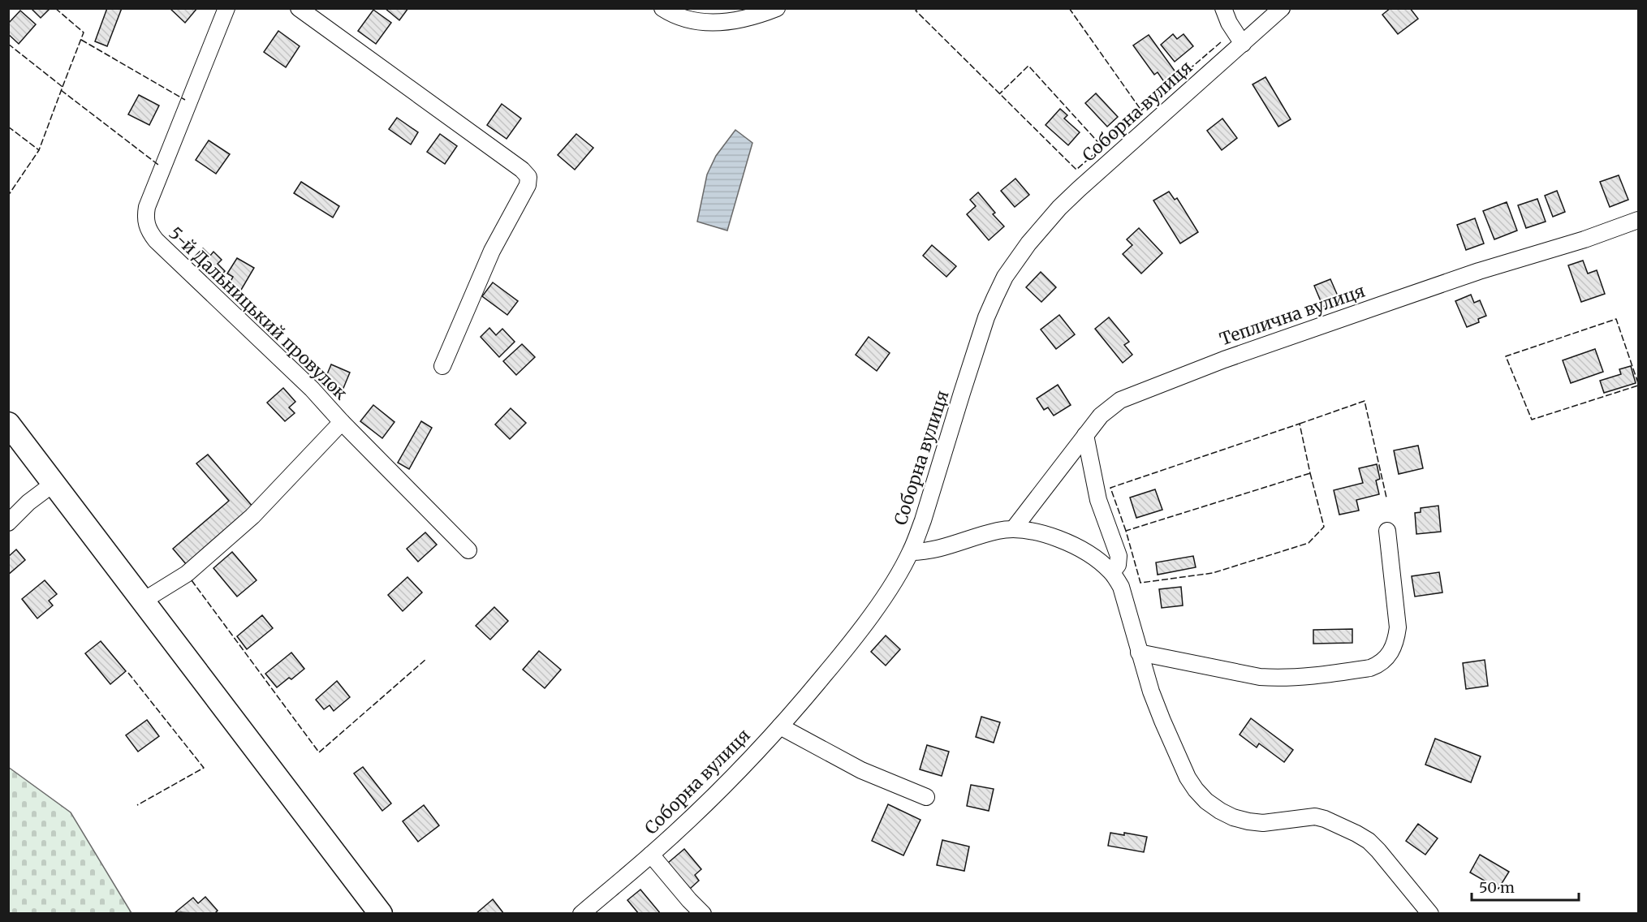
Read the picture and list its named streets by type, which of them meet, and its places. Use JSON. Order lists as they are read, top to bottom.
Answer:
{
  "streets": {
    "street": ["Соборна вулиця", "5-й Дальницький провулок", "Теплична вулиця"]
  },
  "scale_bar": "50 m"
}
